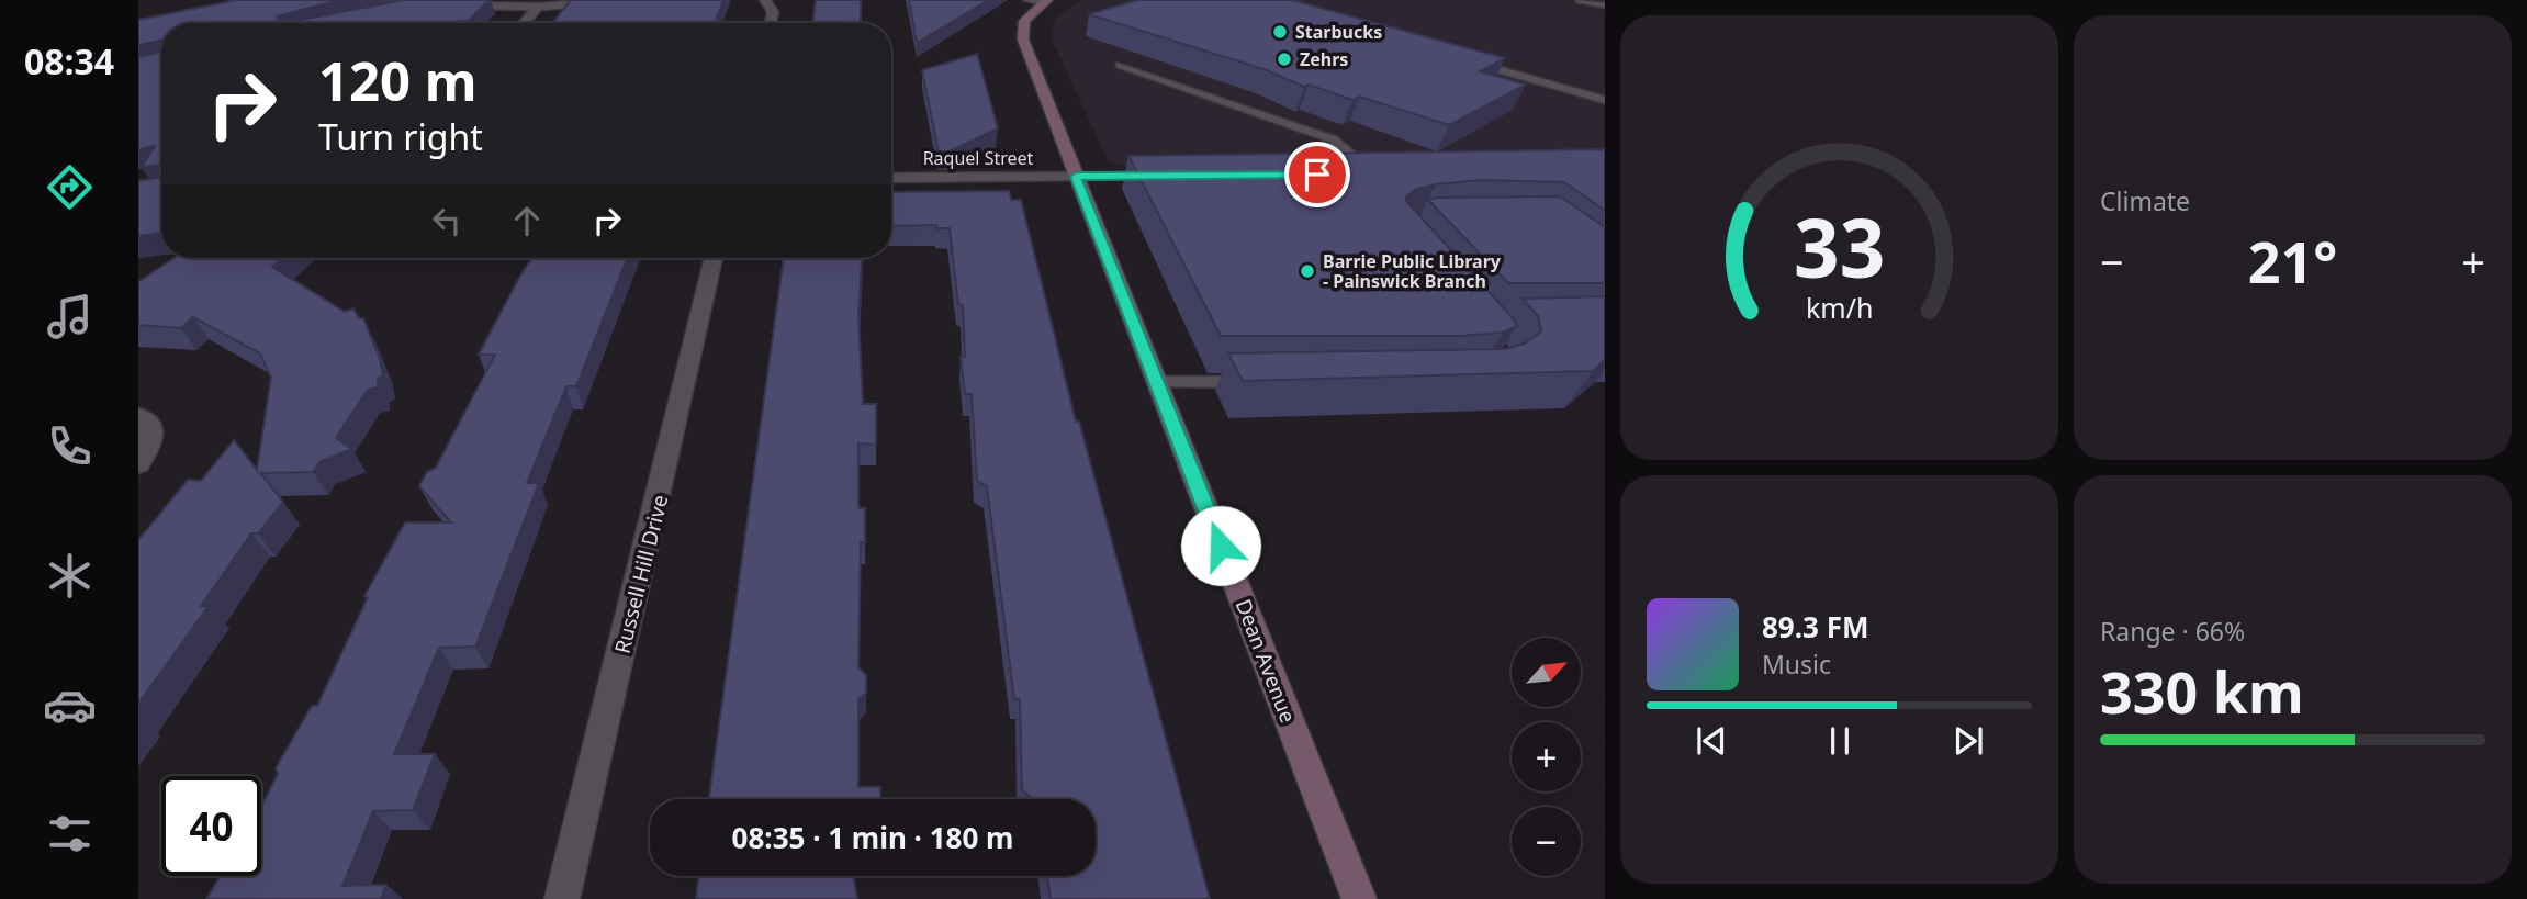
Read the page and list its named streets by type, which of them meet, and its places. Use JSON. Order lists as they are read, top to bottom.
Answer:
{
  "streets": {
    "street": ["Raquel Street", "Russell Hill Drive", "Dean Avenue"]
  },
  "crossings": [
    ["Raquel Street", "Dean Avenue"]
  ],
  "places": ["Starbucks", "Zehrs", "Barrie Public Library - Painswick Branch"],
  "north": "top right",
  "page": {
    "tabs": "08:34",
    "tile": [
      "Climate",
      ["Range · 66%", "330 km"]
    ],
    "turn": ["120 m", "Turn right"],
    "heat": ["−", "21°", "+"],
    "song": ["89.3 FM", "Music"],
    "map_buttons": ["+", "−"],
    "limit": "40",
    "trip": "08:35 · 1 min · 180 m",
    "gauge": ["33", "km/h"]
  }
}
